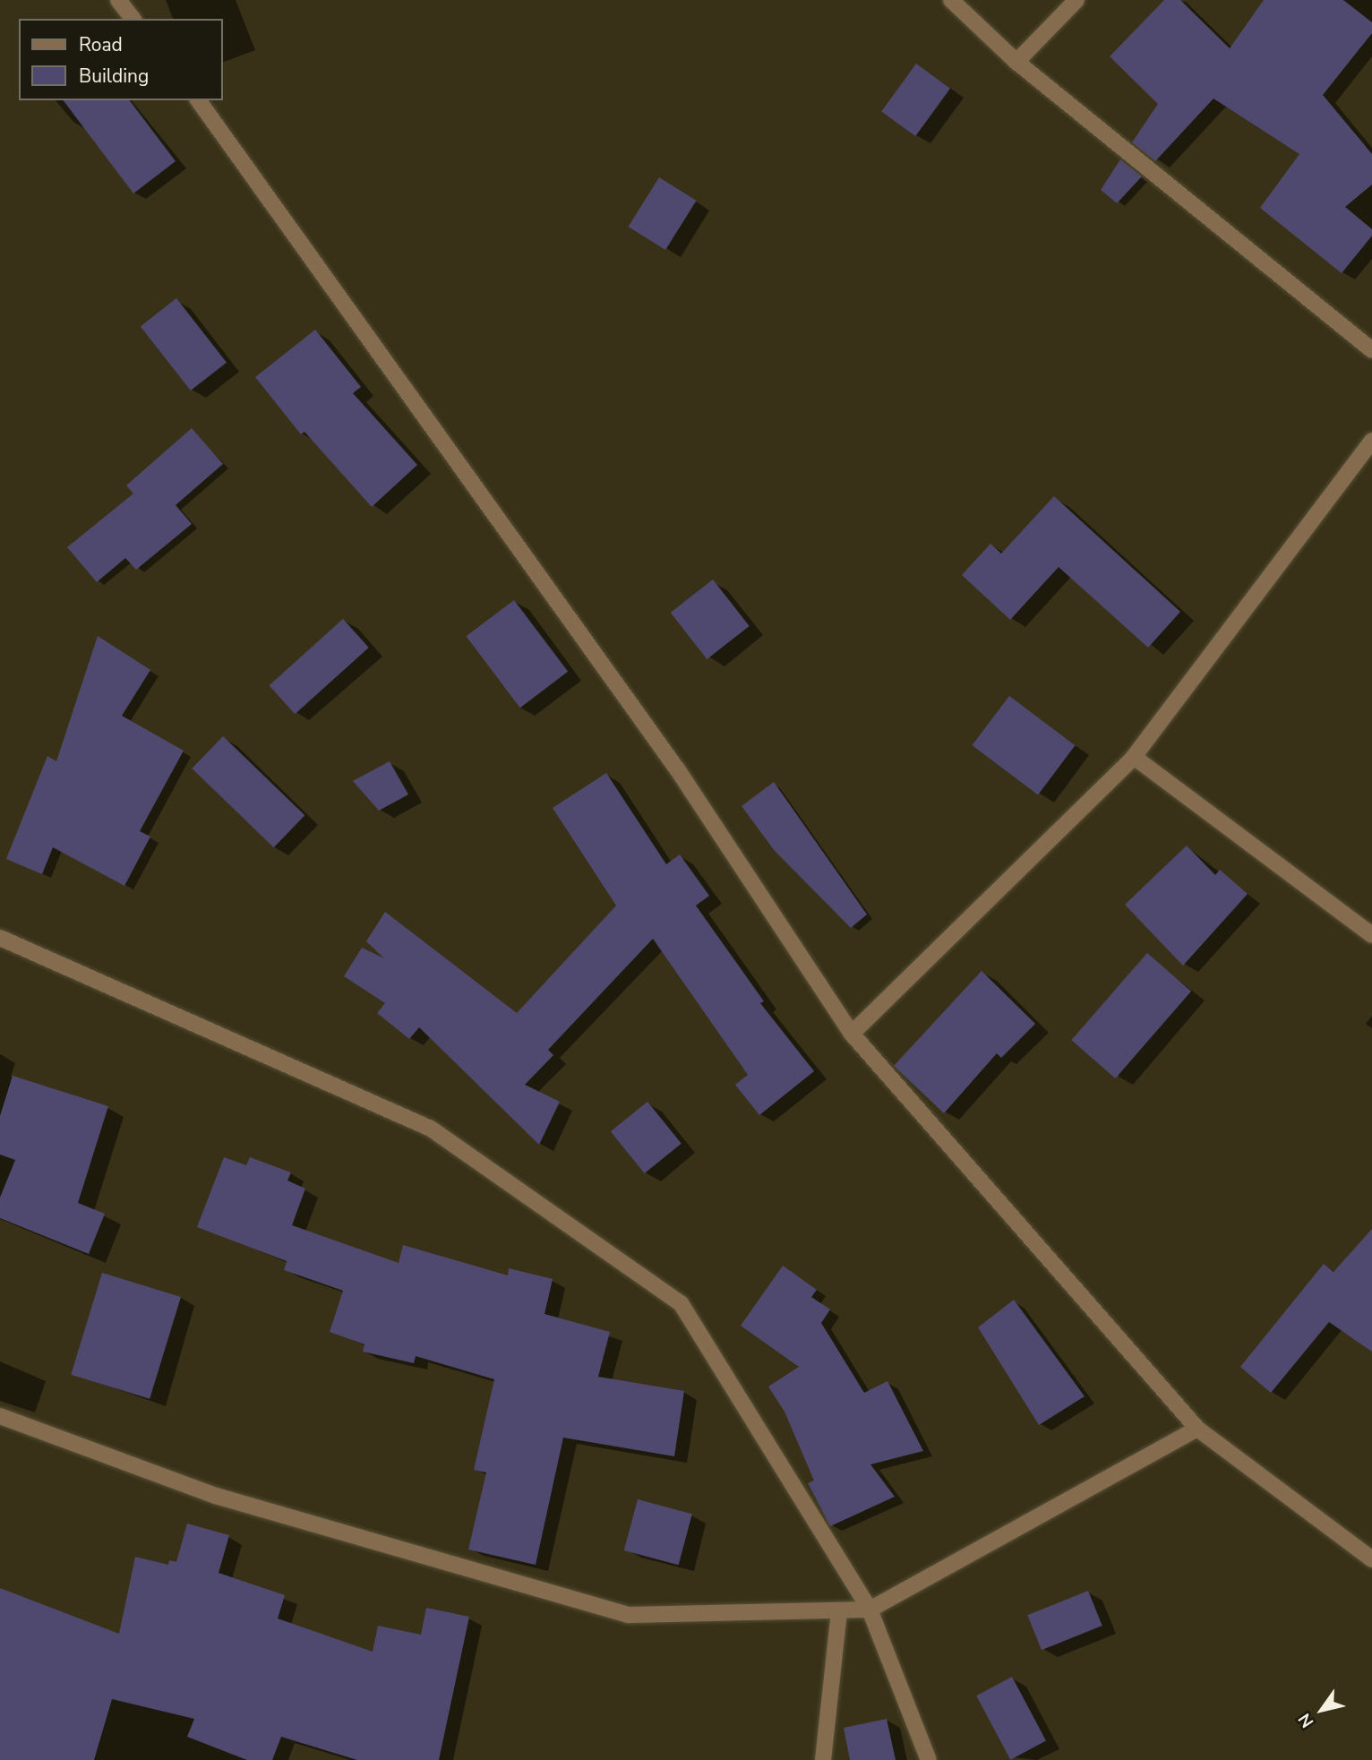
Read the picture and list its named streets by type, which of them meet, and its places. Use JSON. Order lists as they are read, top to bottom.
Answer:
{
  "legend": ["Road", "Building"],
  "north": "bottom left"
}
